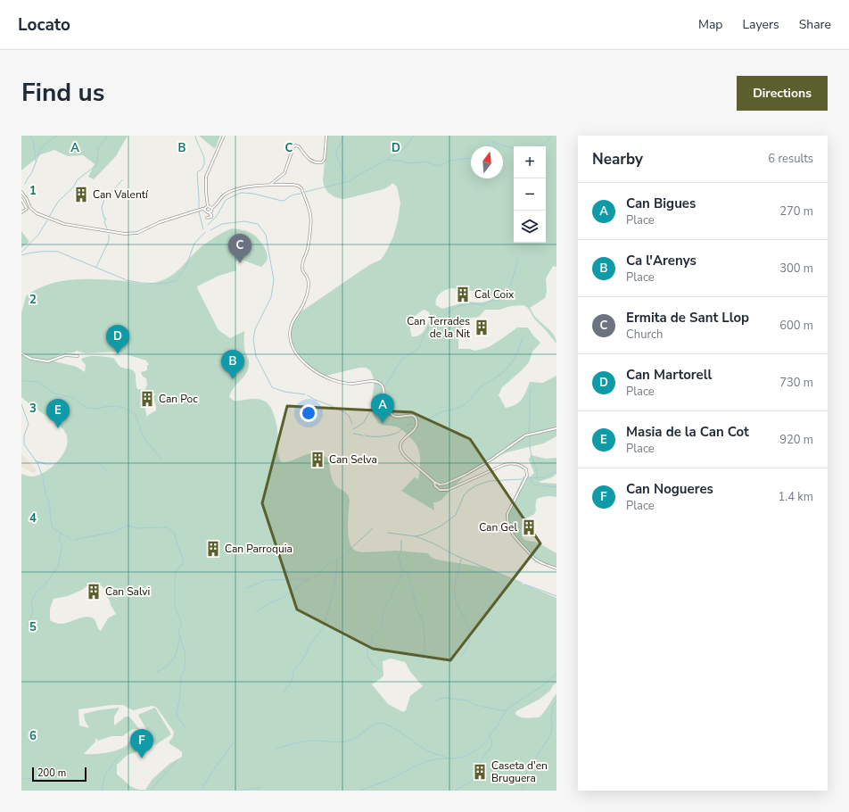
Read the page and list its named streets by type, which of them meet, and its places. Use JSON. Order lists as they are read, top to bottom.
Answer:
{
  "places": {
    "building": [
      "Can Valentí",
      "Cal Coix",
      "Can Terrades de la Nit",
      "Can Poc",
      "Can Selva",
      "Can Gel",
      "Can Parroquia",
      "Can Salvi",
      "Caseta d'en Bruguera"
    ]
  },
  "scale_bar": "200 m",
  "north": "top",
  "page": {
    "header": "Locato",
    "nav": ["Map", "Layers", "Share"],
    "title": "Find us",
    "buttons": "Directions",
    "heading": ["Nearby", "6 results"],
    "map_buttons": ["+", "−"],
    "list": [
      {
        "mark": "A",
        "name": "Can Bigues",
        "note": "Place",
        "value": "270 m"
      },
      {
        "mark": "B",
        "name": "Ca l'Arenys",
        "note": "Place",
        "value": "300 m"
      },
      {
        "mark": "C",
        "name": "Ermita de Sant Llop",
        "note": "Church",
        "value": "600 m"
      },
      {
        "mark": "D",
        "name": "Can Martorell",
        "note": "Place",
        "value": "730 m"
      },
      {
        "mark": "E",
        "name": "Masia de la Can Cot",
        "note": "Place",
        "value": "920 m"
      },
      {
        "mark": "F",
        "name": "Can Nogueres",
        "note": "Place",
        "value": "1.4 km"
      }
    ],
    "pins": [
      "C",
      "D",
      "B",
      "A",
      "E",
      "F"
    ],
    "scale": "200 m"
  },
  "grid": {
    "columns": [
      "A",
      "B",
      "C",
      "D"
    ],
    "rows": [
      "1",
      "2",
      "3",
      "4",
      "5",
      "6"
    ]
  }
}
